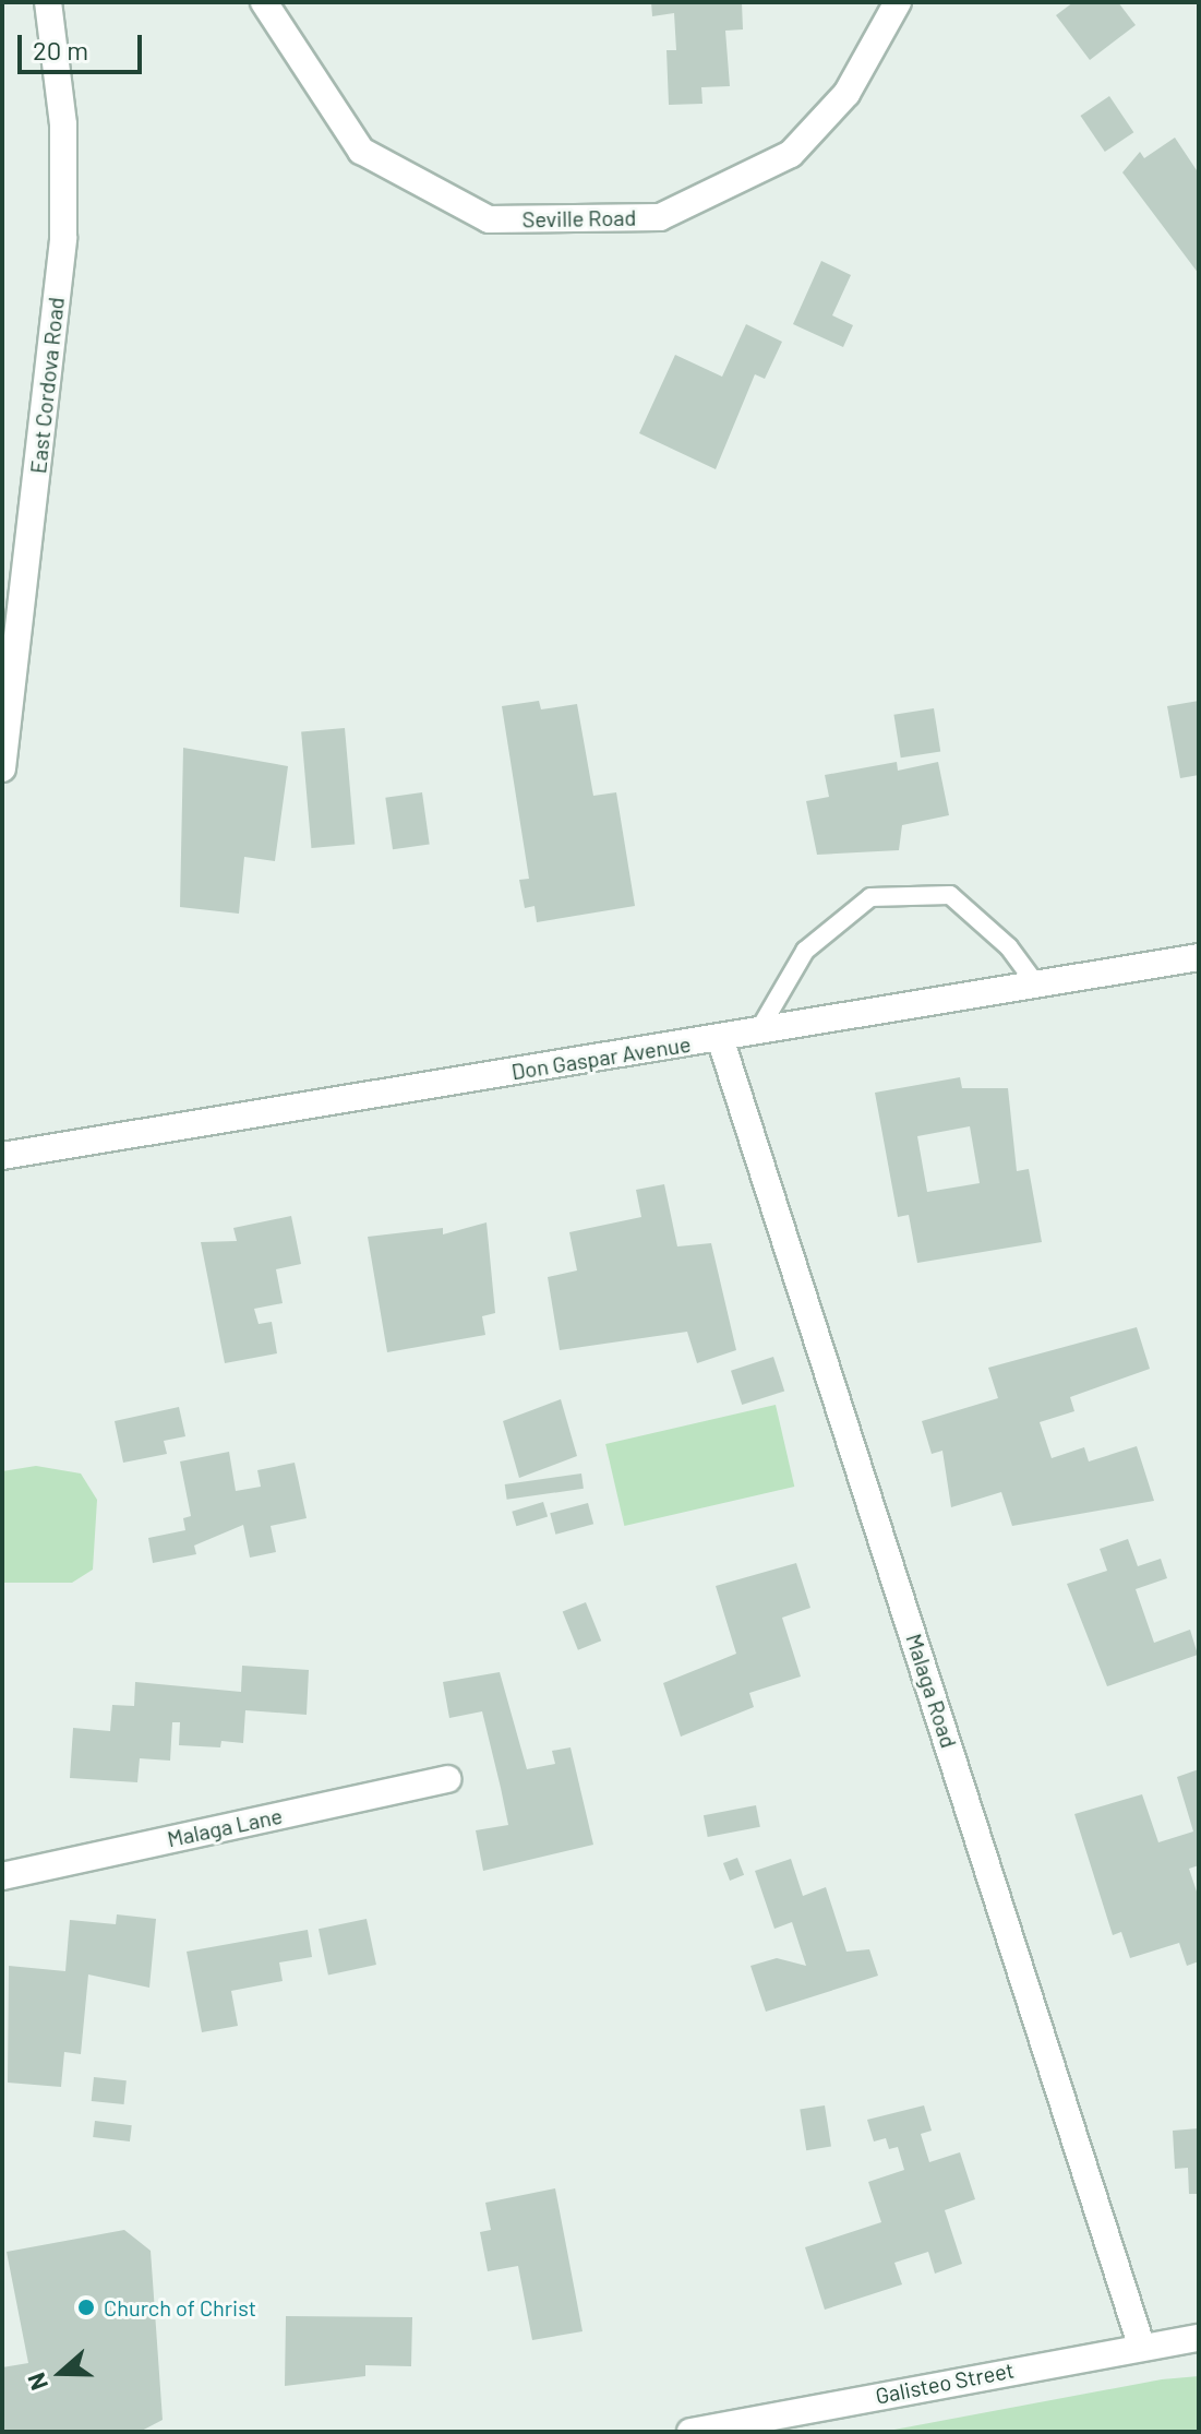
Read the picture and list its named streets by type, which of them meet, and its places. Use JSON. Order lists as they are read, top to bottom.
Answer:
{
  "streets": {
    "street": [
      "Seville Road",
      "East Cordova Road",
      "Don Gaspar Avenue",
      "Malaga Road",
      "Malaga Lane",
      "Galisteo Street"
    ]
  },
  "crossings": [
    ["Don Gaspar Avenue", "Malaga Road"],
    ["Malaga Road", "Galisteo Street"]
  ],
  "places": ["Church of Christ"],
  "scale_bar": "20 m",
  "north": "left"
}
